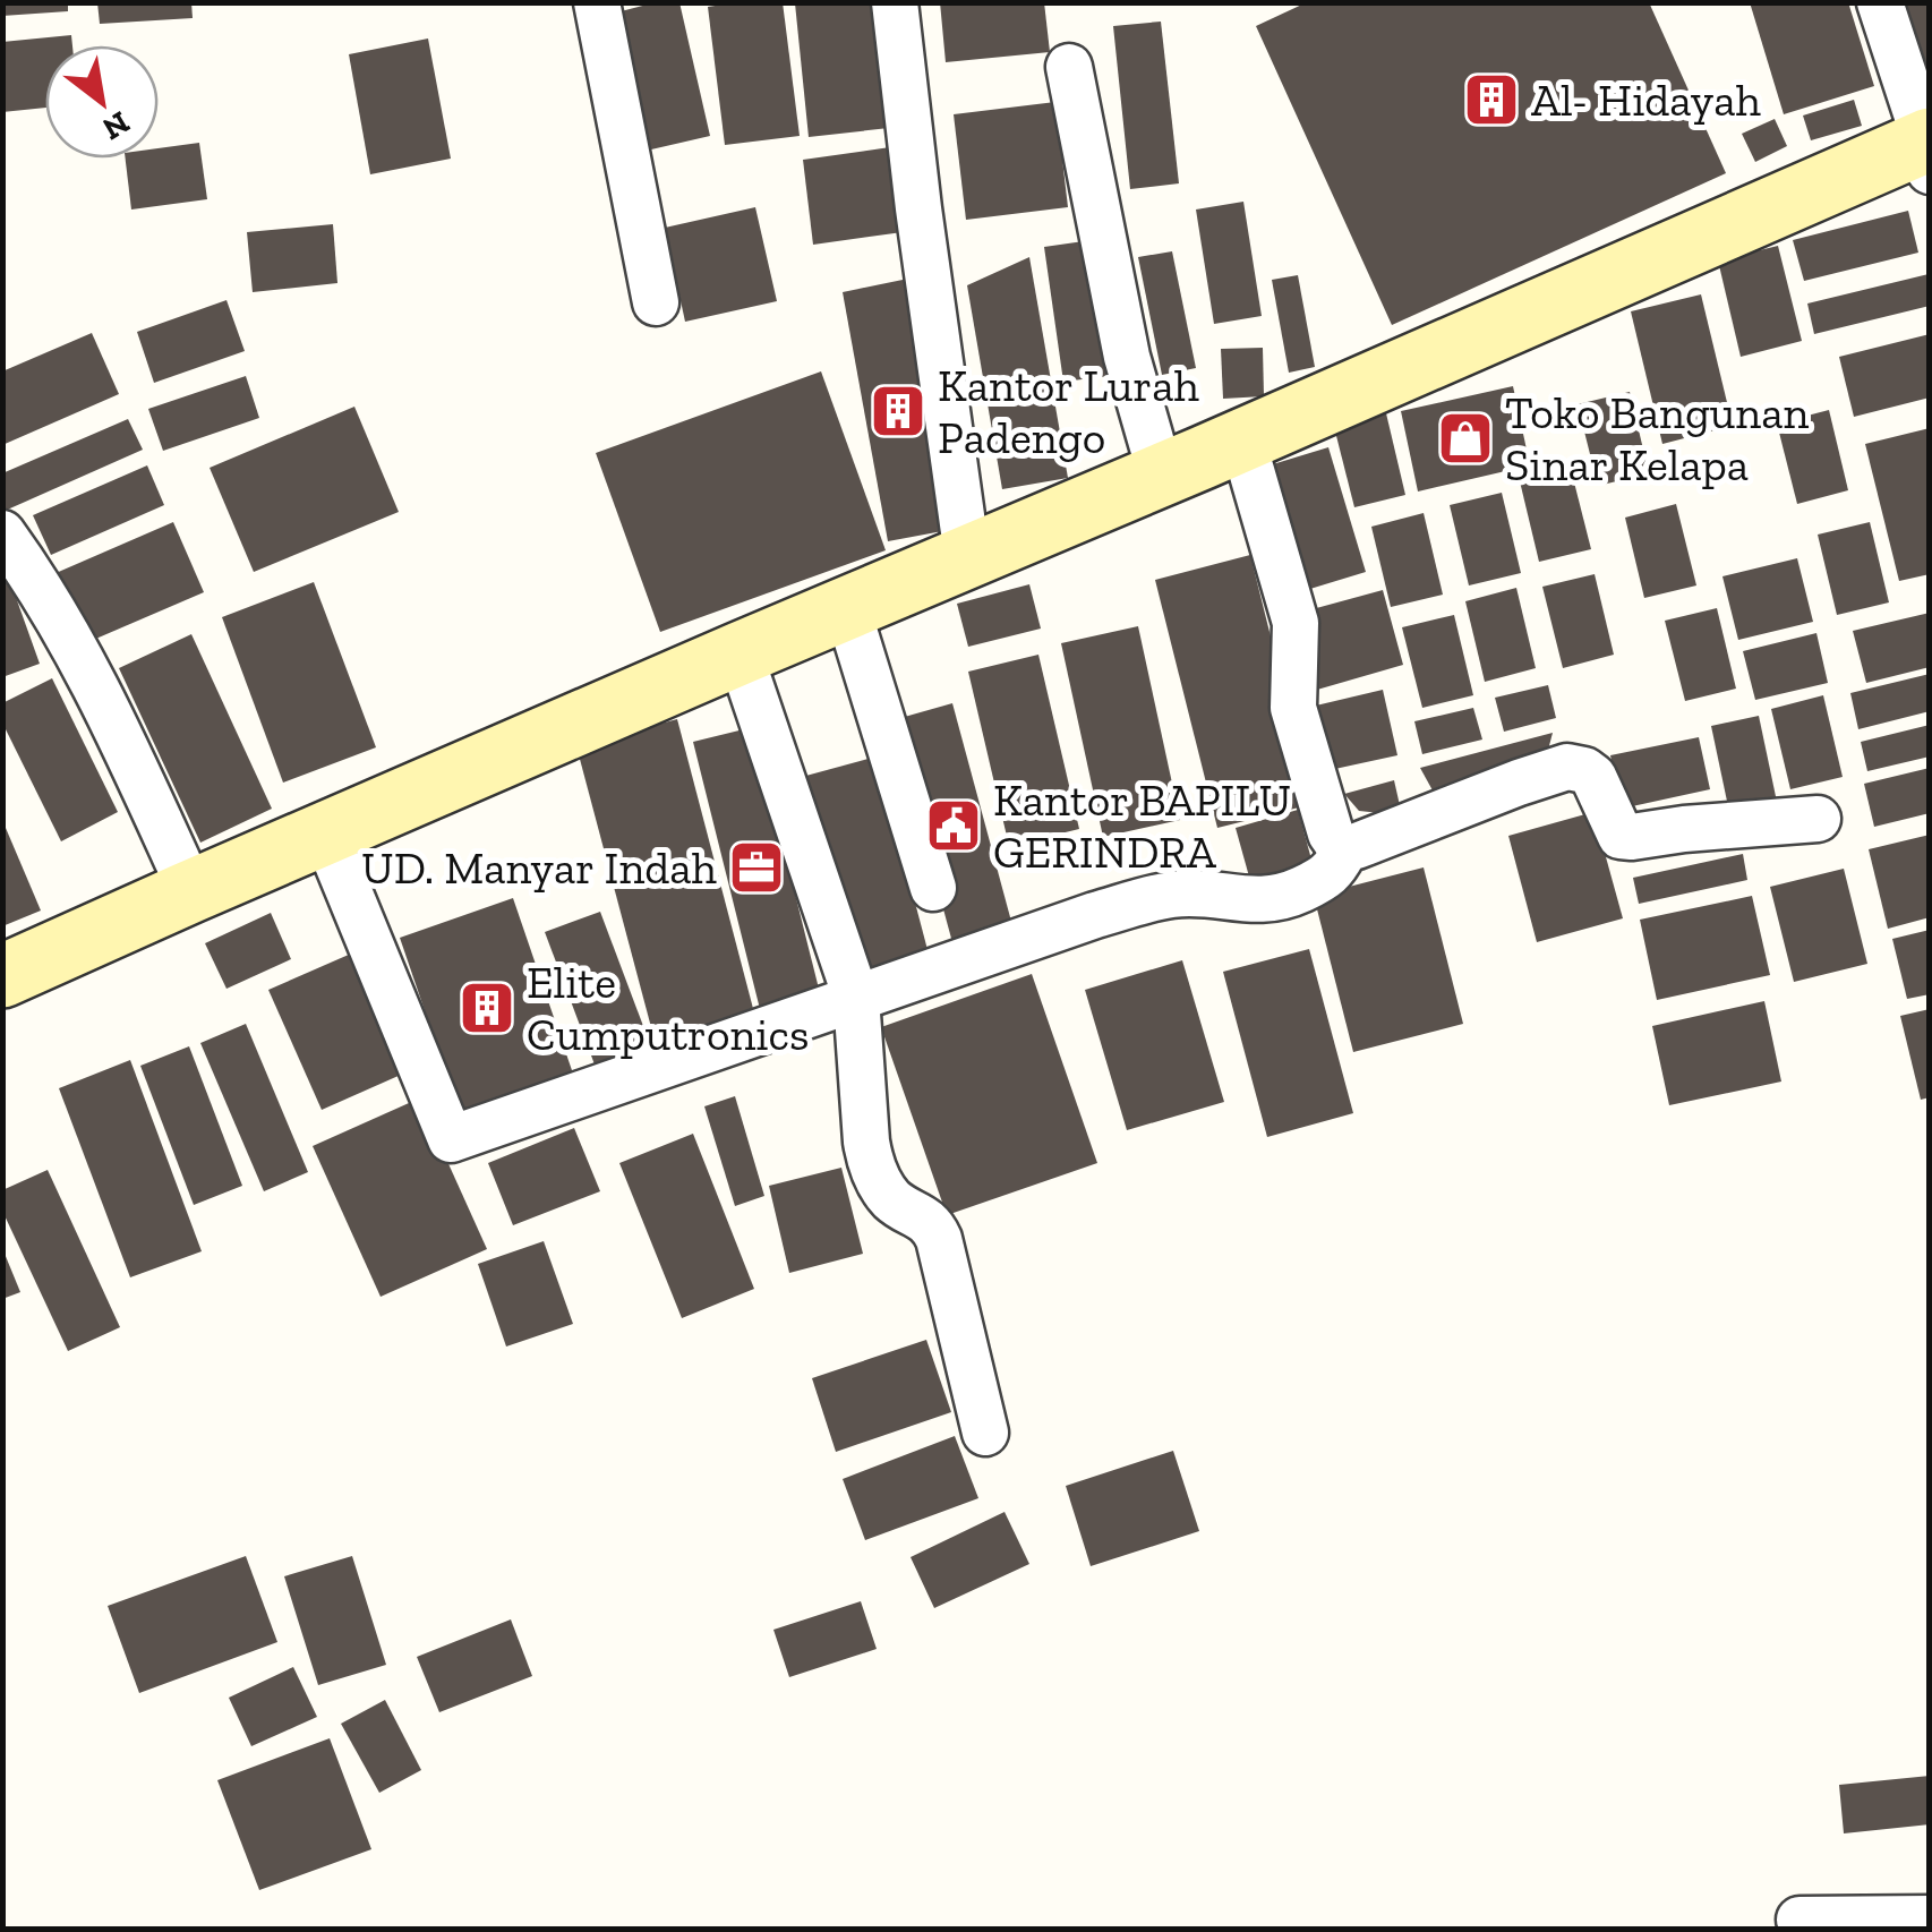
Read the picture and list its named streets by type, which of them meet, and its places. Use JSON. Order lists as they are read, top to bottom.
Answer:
{
  "places": {
    "building": ["Al- Hidayah", "Kantor Lurah Padengo", "Elite Cumputronics"],
    "shop": ["Toko Bangunan Sinar Kelapa"],
    "public building": ["Kantor BAPILU GERINDRA"],
    "office": ["UD. Manyar Indah"]
  },
  "north": "bottom right"
}
